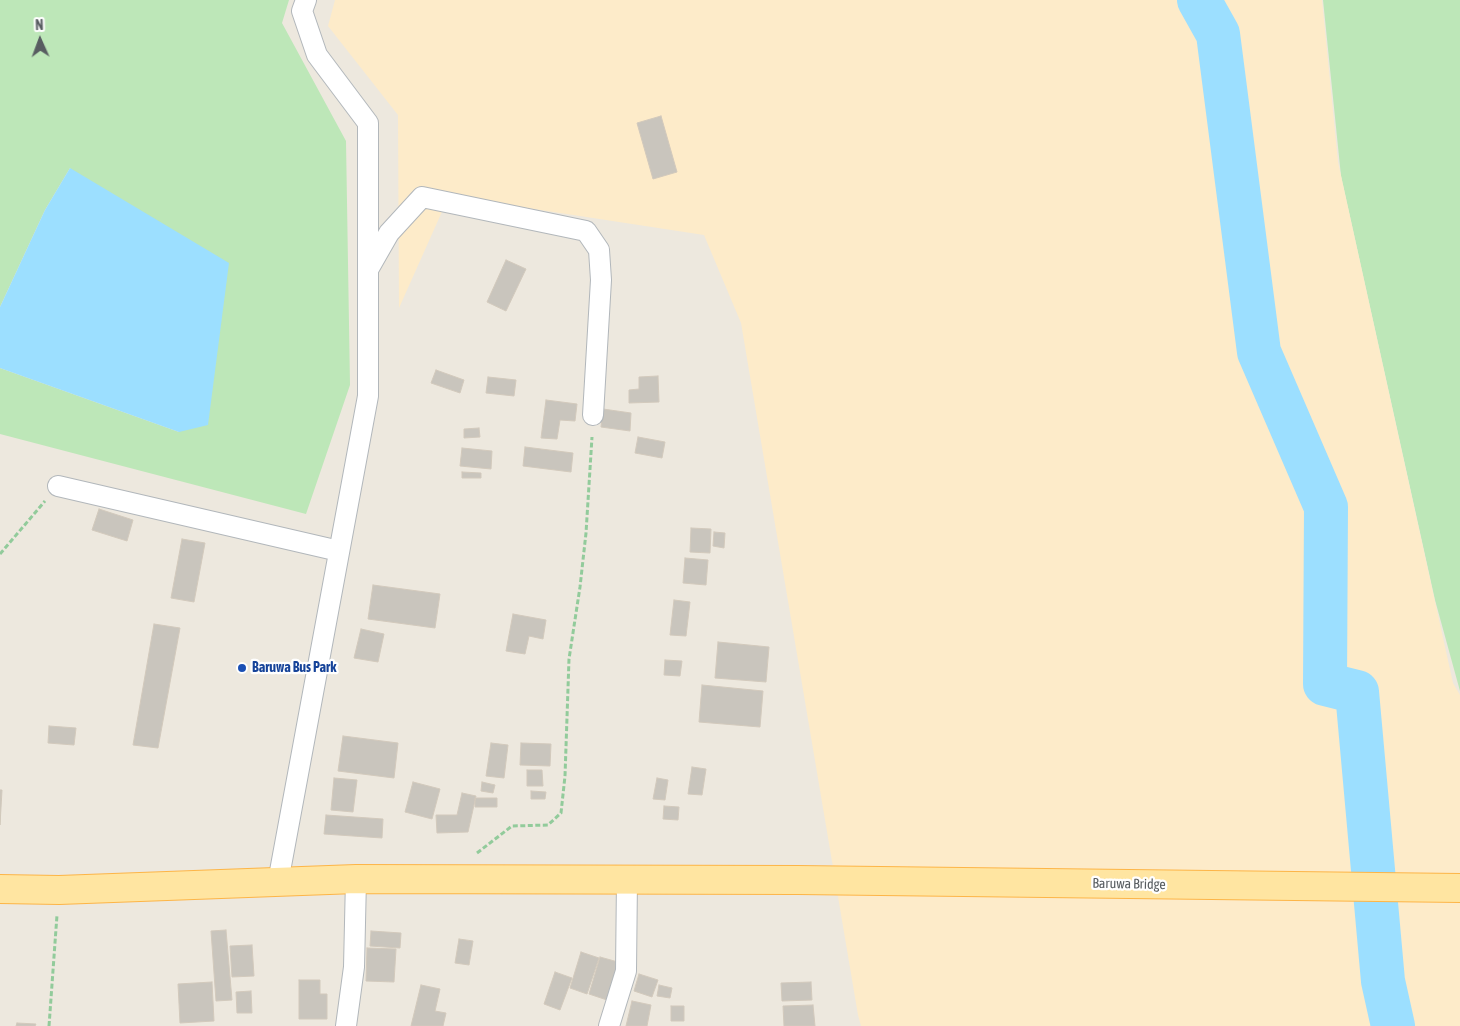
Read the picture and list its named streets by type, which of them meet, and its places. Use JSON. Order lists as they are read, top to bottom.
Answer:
{
  "streets": {
    "main road": ["Baruwa Bridge"]
  },
  "places": ["Baruwa Bus Park"],
  "north": "top"
}
